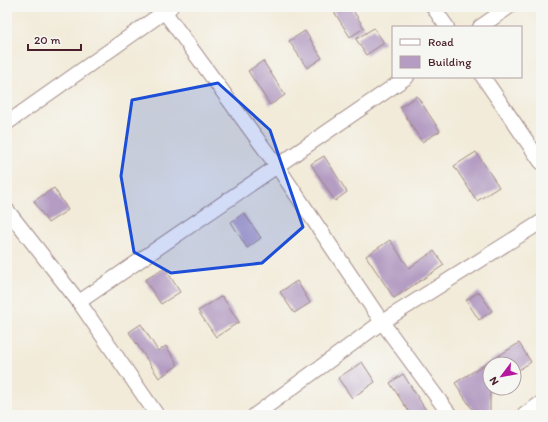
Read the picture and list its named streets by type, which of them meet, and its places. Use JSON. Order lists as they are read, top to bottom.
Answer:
{
  "legend": ["Road", "Building"],
  "scale_bar": "20 m",
  "north": "bottom left"
}
